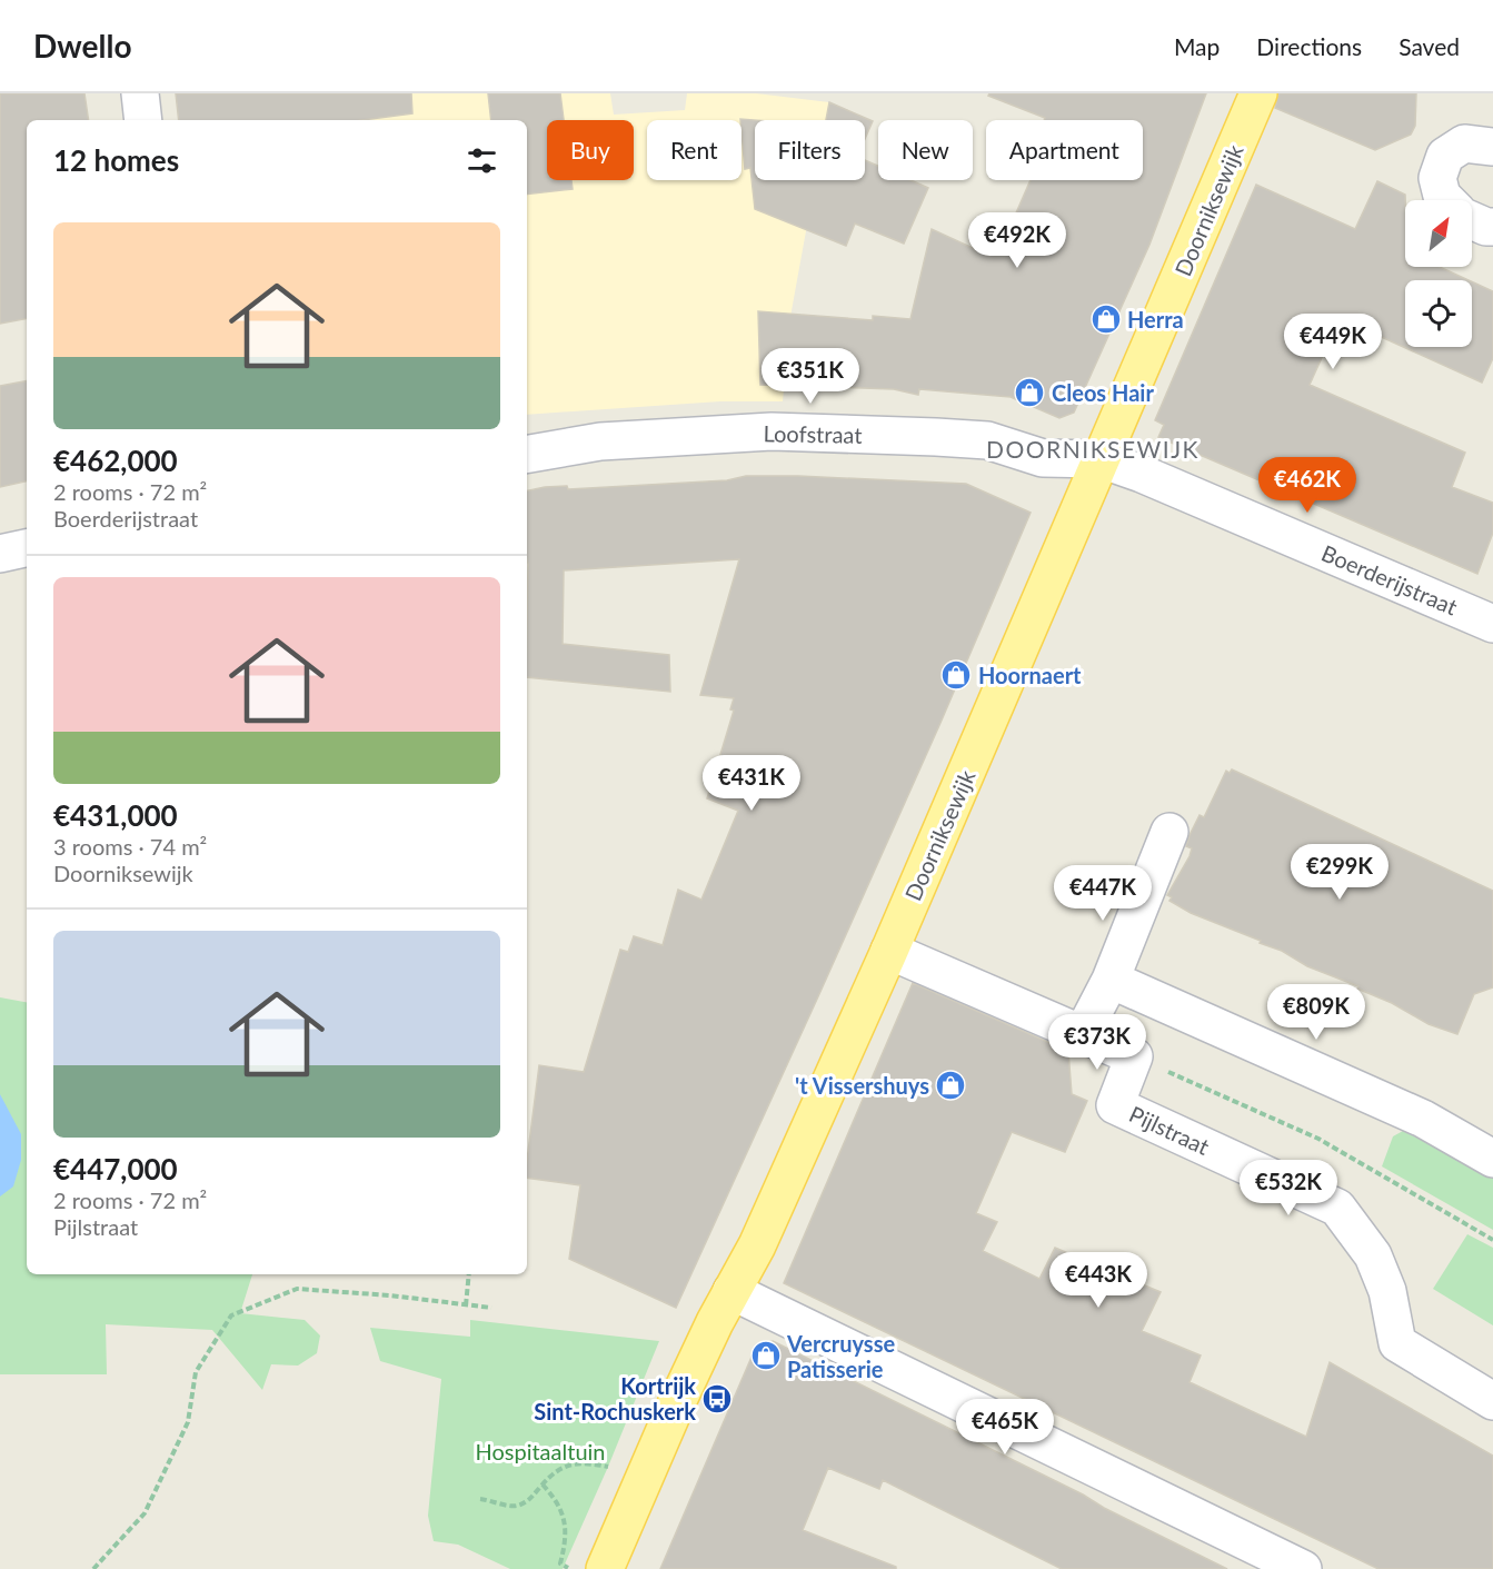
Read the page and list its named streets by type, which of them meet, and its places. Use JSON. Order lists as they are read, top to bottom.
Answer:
{
  "streets": {
    "main road": ["Doorniksewijk"],
    "street": ["Loofstraat", "Boerderijstraat", "Pijlstraat"]
  },
  "crossings": [
    ["Doorniksewijk", "Loofstraat"],
    ["Doorniksewijk", "Boerderijstraat"],
    ["Loofstraat", "Boerderijstraat"]
  ],
  "districts": ["DOORNIKSEWIJK"],
  "parks": ["Hospitaaltuin"],
  "places": {
    "shop": [
      "Herra",
      "Cleos Hair",
      "Hoornaert",
      "'t Vissershuys",
      "Vercruysse Patisserie"
    ],
    "bus stop": ["Kortrijk Sint-Rochuskerk"]
  },
  "north": "top right",
  "page": {
    "header": "Dwello",
    "nav": ["Map", "Directions", "Saved"],
    "chip": [
      "Buy",
      "Rent",
      "Filters",
      "New",
      "Apartment"
    ],
    "heading": "12 homes",
    "list": [
      {
        "name": "€462,000",
        "note": "2 rooms · 72 m² · Boerderijstraat"
      },
      {
        "name": "€431,000",
        "note": "3 rooms · 74 m² · Doorniksewijk"
      },
      {
        "name": "€447,000",
        "note": "2 rooms · 72 m² · Pijlstraat"
      }
    ],
    "price": [
      "€492K",
      "€449K",
      "€351K",
      "€462K",
      "€431K",
      "€299K",
      "€447K",
      "€809K",
      "€373K",
      "€532K",
      "€443K",
      "€465K"
    ]
  }
}
